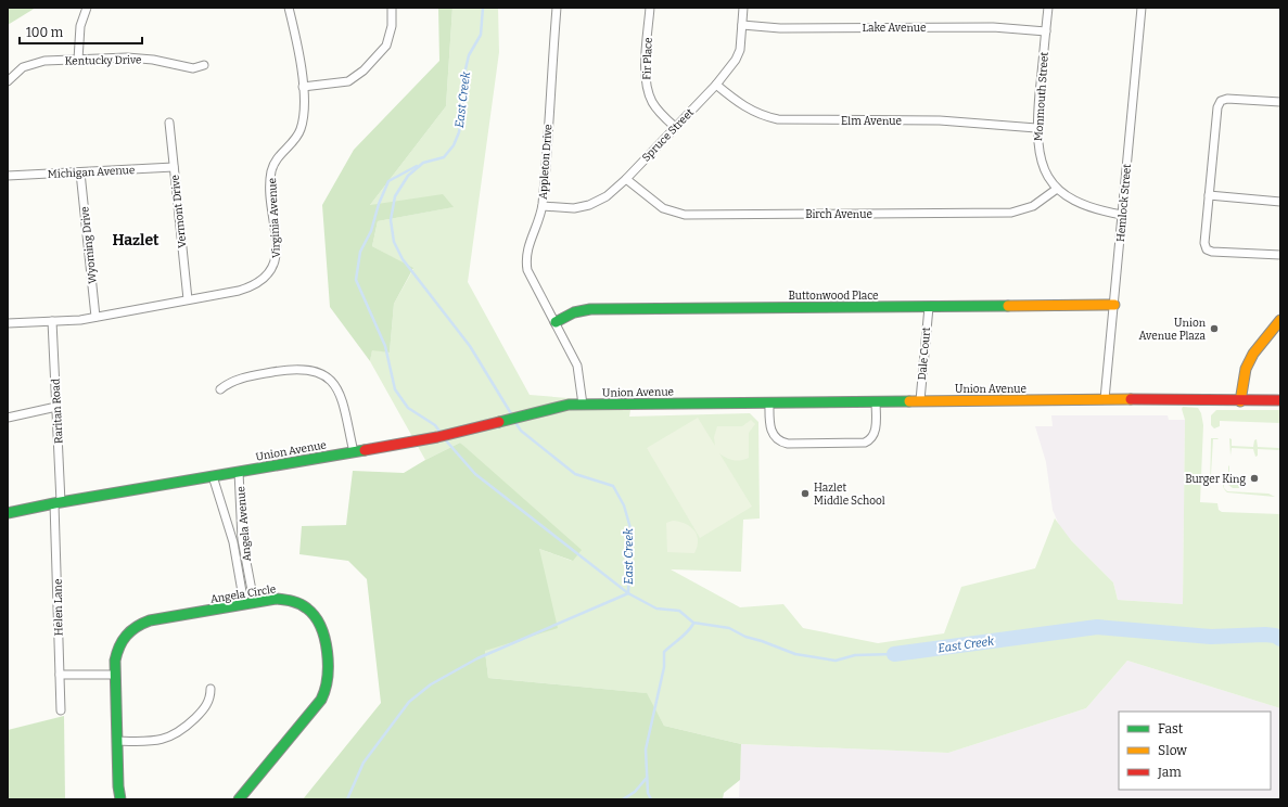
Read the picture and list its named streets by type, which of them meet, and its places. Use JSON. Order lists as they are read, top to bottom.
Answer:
{
  "streets": {
    "main road": ["Buttonwood Place", "Union Avenue", "Angela Circle"],
    "street": [
      "Lake Avenue",
      "Fir Place",
      "Kentucky Drive",
      "Monmouth Street",
      "Elm Avenue",
      "Spruce Street",
      "Appleton Drive",
      "Michigan Avenue",
      "Hemlock Street",
      "Vermont Drive",
      "Birch Avenue",
      "Virginia Avenue",
      "Wyoming Drive",
      "Dale Court",
      "Raritan Road",
      "Angela Avenue",
      "Helen Lane"
    ]
  },
  "crossings": [
    ["Lake Avenue", "Monmouth Street"],
    ["Lake Avenue", "Spruce Street"],
    ["Fir Place", "Spruce Street"],
    ["Monmouth Street", "Elm Avenue"],
    ["Monmouth Street", "Hemlock Street"],
    ["Monmouth Street", "Birch Avenue"],
    ["Elm Avenue", "Spruce Street"],
    ["Spruce Street", "Appleton Drive"],
    ["Spruce Street", "Birch Avenue"],
    ["Appleton Drive", "Buttonwood Place"],
    ["Appleton Drive", "Union Avenue"],
    ["Michigan Avenue", "Vermont Drive"],
    ["Michigan Avenue", "Wyoming Drive"],
    ["Hemlock Street", "Buttonwood Place"],
    ["Hemlock Street", "Union Avenue"],
    ["Vermont Drive", "Virginia Avenue"],
    ["Virginia Avenue", "Wyoming Drive"],
    ["Virginia Avenue", "Raritan Road"],
    ["Buttonwood Place", "Dale Court"],
    ["Dale Court", "Union Avenue"],
    ["Union Avenue", "Raritan Road"],
    ["Union Avenue", "Angela Avenue"],
    ["Union Avenue", "Helen Lane"],
    ["Raritan Road", "Helen Lane"],
    ["Angela Avenue", "Angela Circle"]
  ],
  "districts": ["Hazlet"],
  "water": ["East Creek"],
  "places": ["Union Avenue Plaza", "Burger King", "Hazlet Middle School"],
  "legend": ["Fast", "Slow", "Jam"],
  "scale_bar": "100 m"
}
